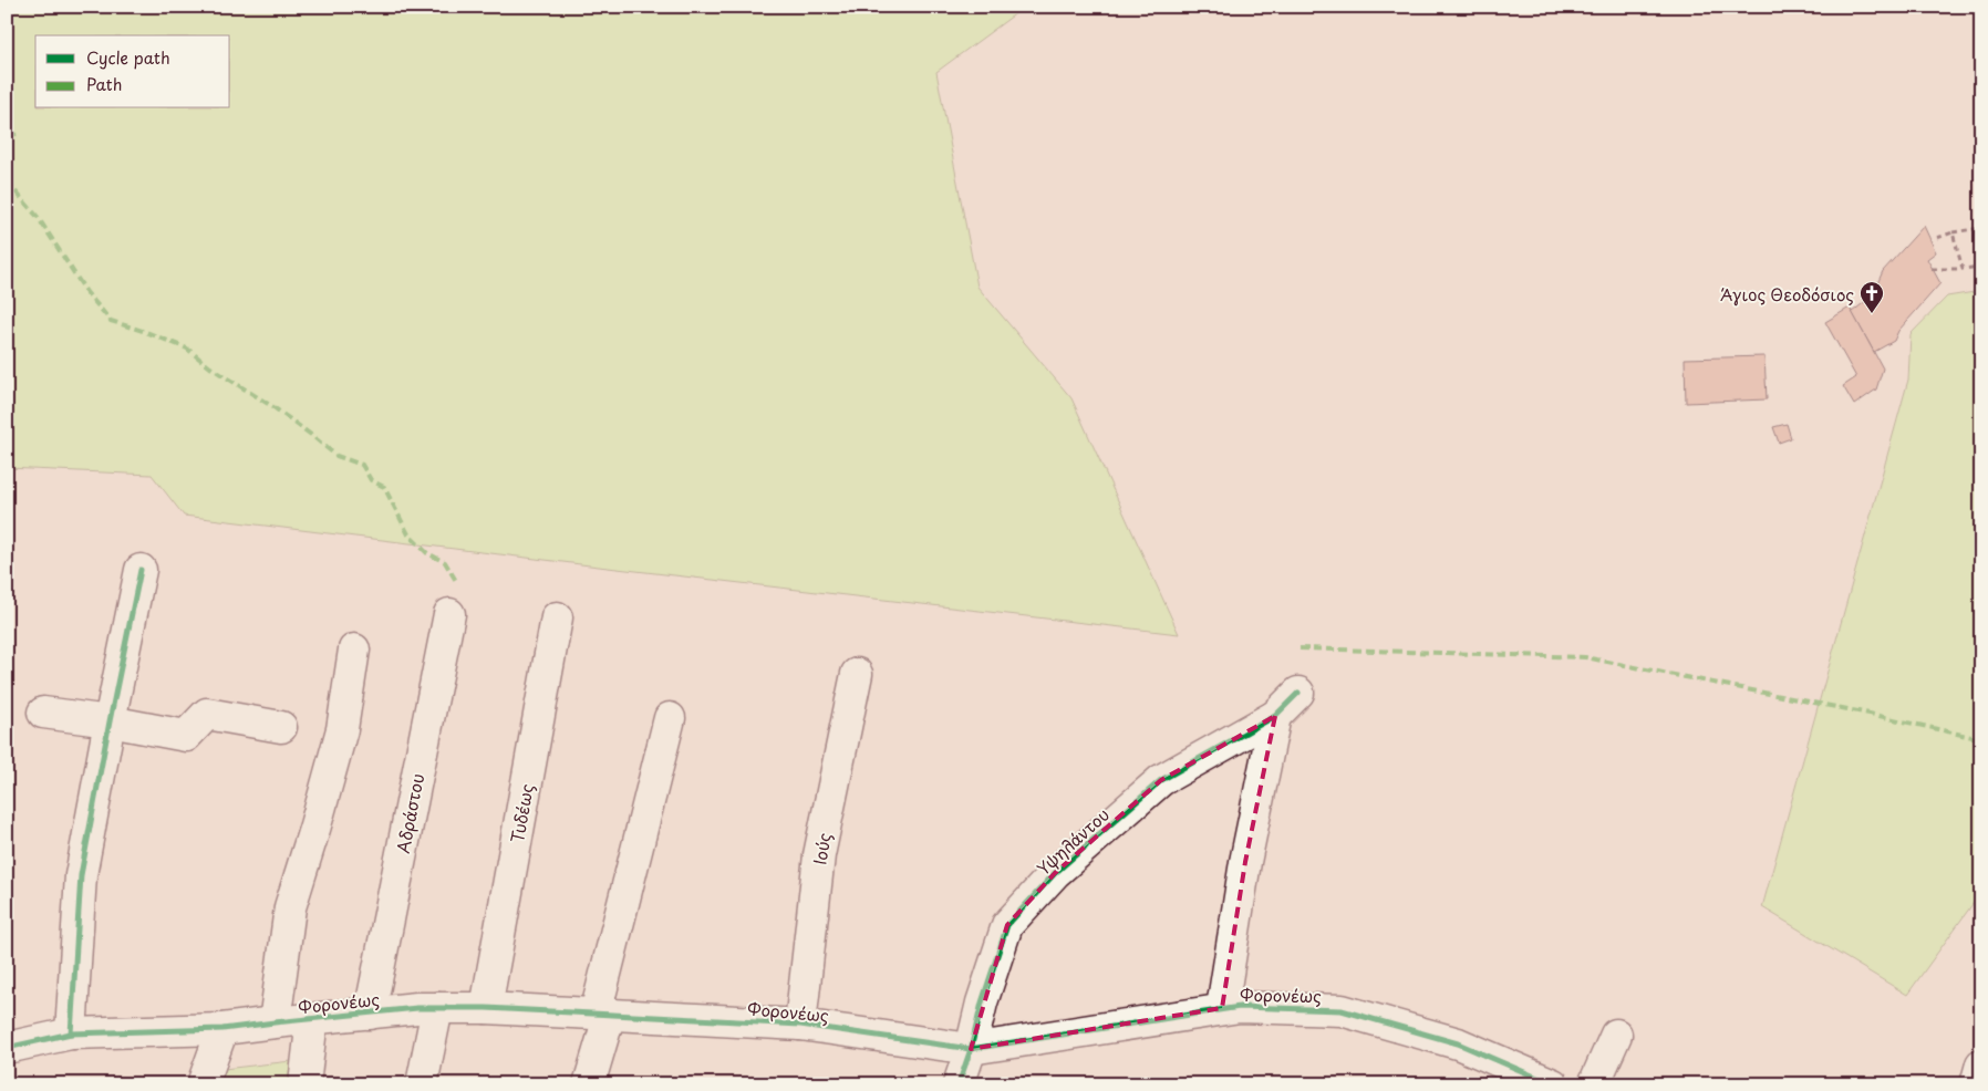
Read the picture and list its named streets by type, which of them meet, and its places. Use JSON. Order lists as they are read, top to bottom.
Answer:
{
  "streets": {
    "street": [
      "Αδράστου",
      "Τυδέως",
      "Υψηλάντου",
      "Ιούς",
      "Φορονέως"
    ]
  },
  "crossings": [
    ["Αδράστου", "Φορονέως"],
    ["Τυδέως", "Φορονέως"],
    ["Υψηλάντου", "Φορονέως"],
    ["Ιούς", "Φορονέως"]
  ],
  "places": {
    "church": ["Άγιος Θεοδόσιος"]
  },
  "legend": ["Cycle path", "Path"]
}
